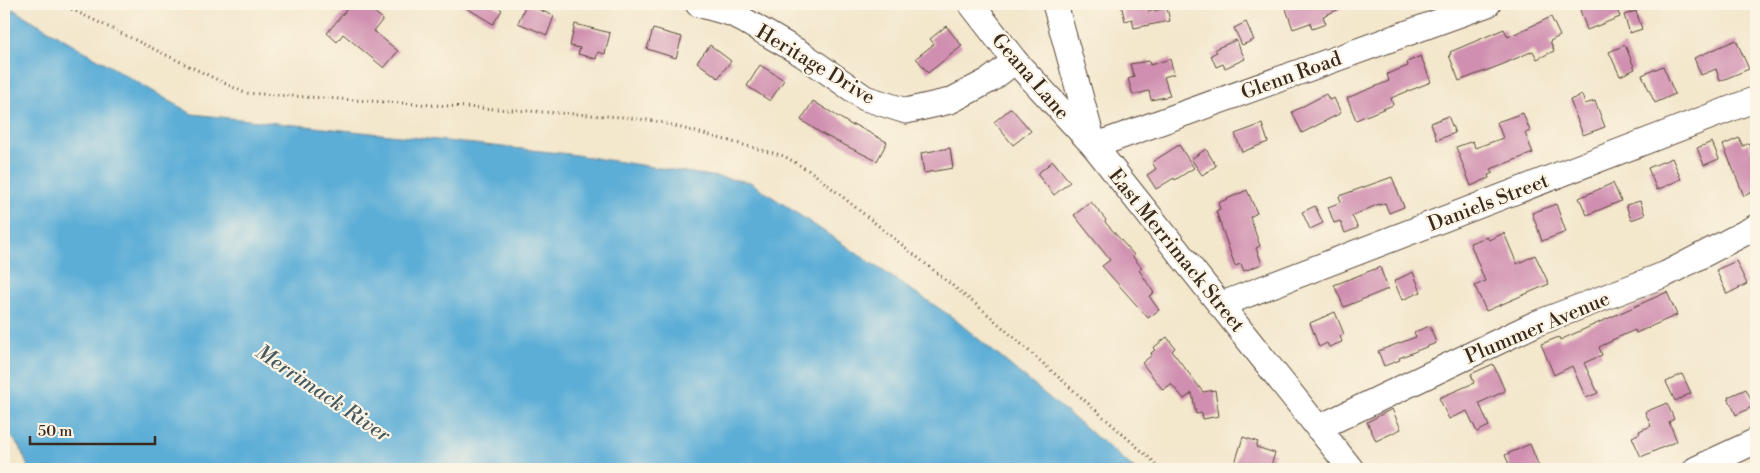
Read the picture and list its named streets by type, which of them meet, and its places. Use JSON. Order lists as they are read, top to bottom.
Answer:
{
  "streets": {
    "street": [
      "Heritage Drive",
      "Glenn Road",
      "Geana Lane",
      "Daniels Street",
      "East Merrimack Street",
      "Plummer Avenue"
    ]
  },
  "crossings": [
    ["Heritage Drive", "Geana Lane"],
    ["Glenn Road", "Geana Lane"],
    ["Glenn Road", "East Merrimack Street"],
    ["Geana Lane", "East Merrimack Street"],
    ["Daniels Street", "East Merrimack Street"],
    ["East Merrimack Street", "Plummer Avenue"]
  ],
  "water": ["Merrimack River"],
  "scale_bar": "50 m"
}
